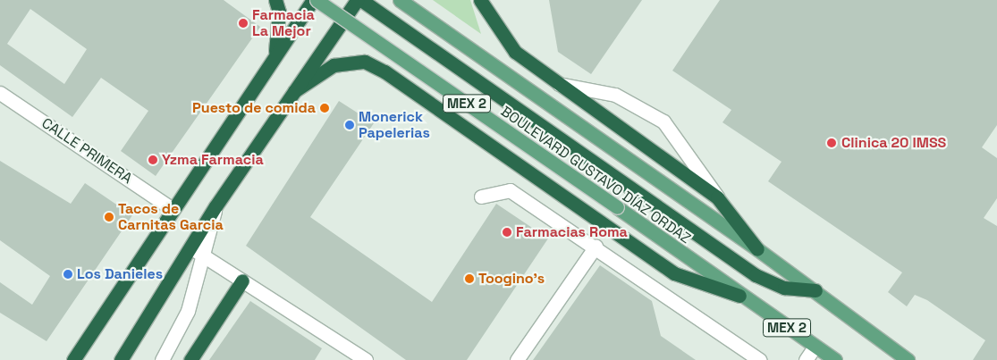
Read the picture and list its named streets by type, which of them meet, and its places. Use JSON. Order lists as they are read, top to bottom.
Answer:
{
  "streets": {
    "main road": ["MEX 2", "BOULEVARD GUSTAVO DÍAZ ORDAZ"],
    "street": ["CALLE PRIMERA"]
  },
  "places": [
    "Farmacia La Mejor",
    "Puesto de comida",
    "Monerick Papelerias",
    "Clinica 20 IMSS",
    "Yzma Farmacia",
    "Tacos de Carnitas Garcia",
    "Farmacias Roma",
    "Los Danieles",
    "Toogino's"
  ]
}
